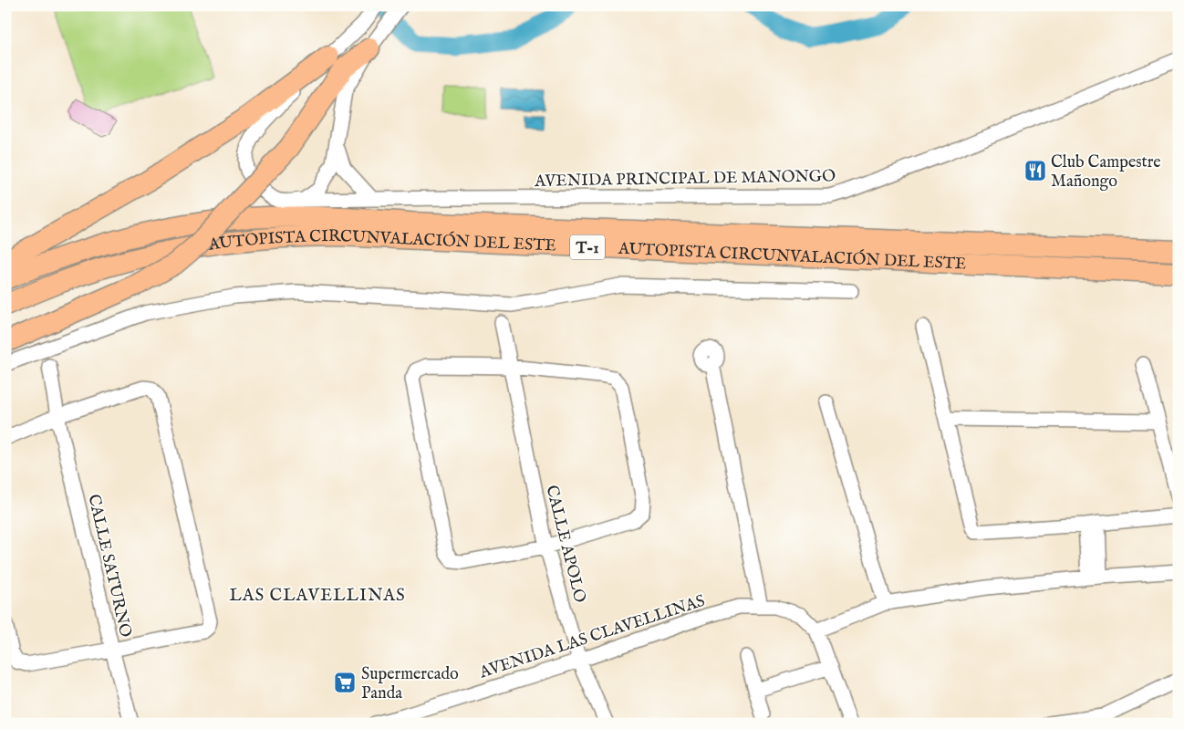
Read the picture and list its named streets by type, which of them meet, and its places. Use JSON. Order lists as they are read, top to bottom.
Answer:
{
  "streets": {
    "highway": ["AUTOPISTA CIRCUNVALACIÓN DEL ESTE", "T-1"],
    "street": [
      "AVENIDA PRINCIPAL DE MANONGO",
      "CALLE APOLO",
      "CALLE SATURNO",
      "AVENIDA LAS CLAVELLINAS"
    ]
  },
  "crossings": [
    ["CALLE APOLO", "AVENIDA LAS CLAVELLINAS"]
  ],
  "districts": ["LAS CLAVELLINAS"],
  "places": {
    "restaurant": ["Club Campestre Mañongo"],
    "supermarket": ["Supermercado Panda"]
  }
}
